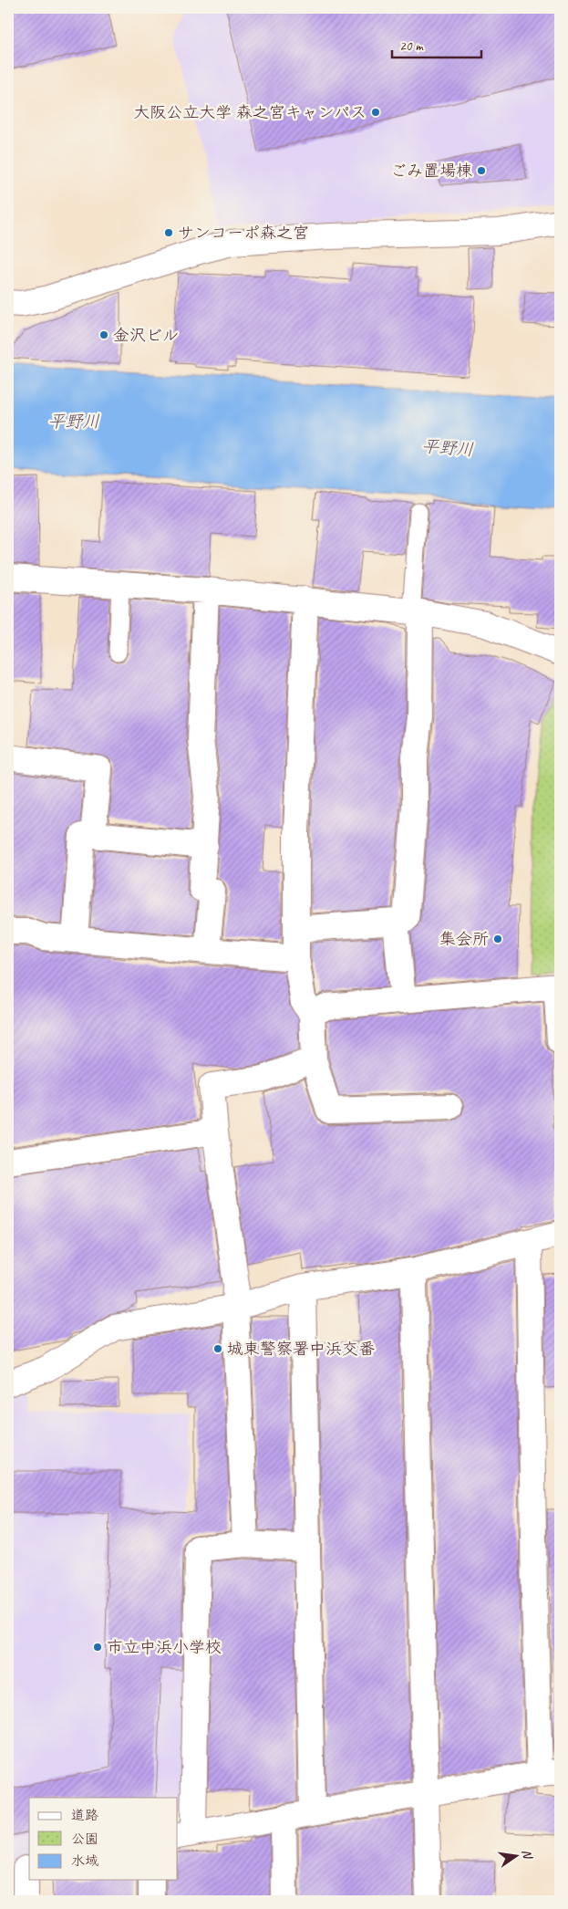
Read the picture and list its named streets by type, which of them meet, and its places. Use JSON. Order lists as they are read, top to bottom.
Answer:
{
  "water": ["平野川"],
  "places": [
    "大阪公立大学 森之宮キャンパス",
    "ごみ置場棟",
    "サンコーポ森之宮",
    "金沢ビル",
    "集会所",
    "城東警察署中浜交番",
    "市立中浜小学校"
  ],
  "legend": ["道路", "公園", "水域"],
  "scale_bar": "20 m",
  "north": "right"
}
